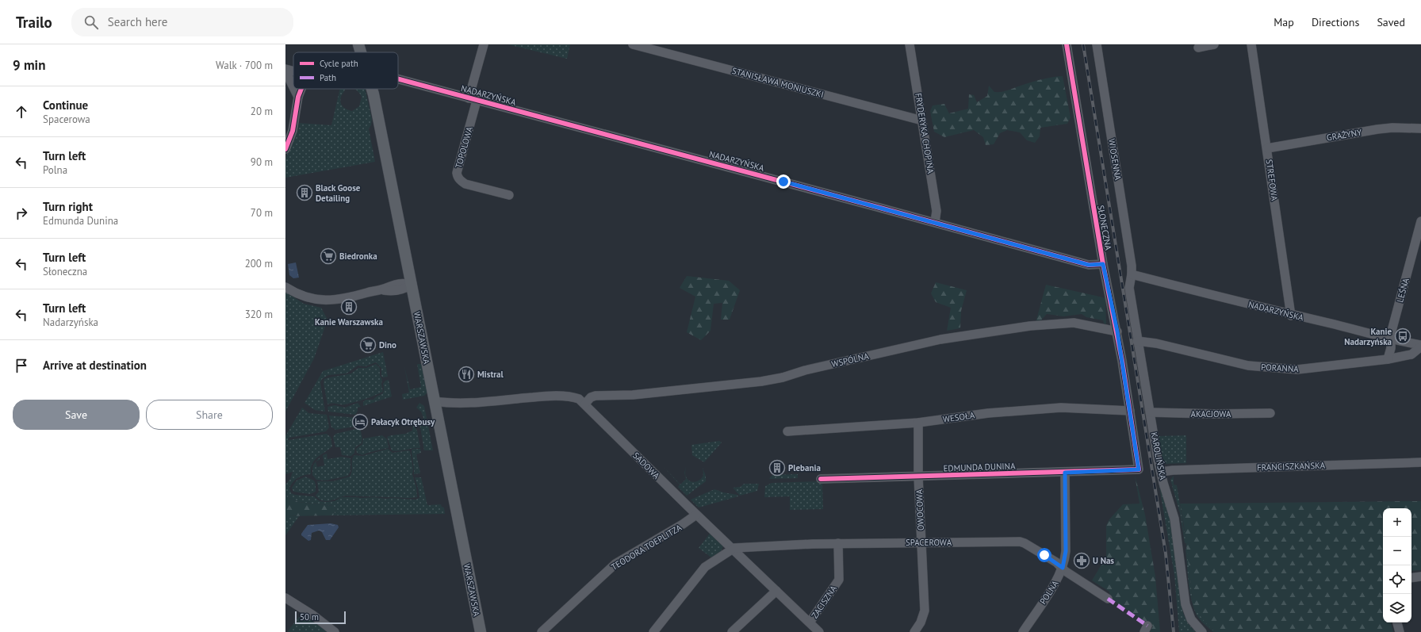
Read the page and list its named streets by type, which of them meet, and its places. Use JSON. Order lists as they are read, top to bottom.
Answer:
{
  "streets": {
    "main road": ["WARSZAWSKA"],
    "street": [
      "STANISŁAWA MONIUSZKI",
      "NADARZYŃSKA",
      "FRYDERYKA CHOPINA",
      "GRAŻYNY",
      "TOPOLOWA",
      "WIOSENNA",
      "STREFOWA",
      "SŁONECZNA",
      "LEŚNA",
      "WSPÓLNA",
      "PORANNA",
      "AKACJOWA",
      "WESOŁA",
      "KAROLIŃSKA",
      "SADOWA",
      "FRANCISZKAŃSKA",
      "EDMUNDA DUNINA",
      "OWOCOWA",
      "SPACEROWA",
      "TEODORA TOEPLITZA",
      "POLNA",
      "ZACISZNA"
    ]
  },
  "crossings": [
    ["STANISŁAWA MONIUSZKI", "FRYDERYKA CHOPINA"],
    ["NADARZYŃSKA", "FRYDERYKA CHOPINA"],
    ["NADARZYŃSKA", "TOPOLOWA"],
    ["NADARZYŃSKA", "WIOSENNA"],
    ["NADARZYŃSKA", "STREFOWA"],
    ["NADARZYŃSKA", "SŁONECZNA"],
    ["NADARZYŃSKA", "LEŚNA"],
    ["NADARZYŃSKA", "PORANNA"],
    ["NADARZYŃSKA", "KAROLIŃSKA"],
    ["GRAŻYNY", "STREFOWA"],
    ["WIOSENNA", "KAROLIŃSKA"],
    ["SŁONECZNA", "WSPÓLNA"],
    ["SŁONECZNA", "WESOŁA"],
    ["SŁONECZNA", "EDMUNDA DUNINA"],
    ["LEŚNA", "PORANNA"],
    ["WARSZAWSKA", "SADOWA"],
    ["WSPÓLNA", "SADOWA"],
    ["PORANNA", "KAROLIŃSKA"],
    ["AKACJOWA", "KAROLIŃSKA"],
    ["WESOŁA", "OWOCOWA"],
    ["KAROLIŃSKA", "FRANCISZKAŃSKA"],
    ["SADOWA", "SPACEROWA"],
    ["SADOWA", "TEODORA TOEPLITZA"],
    ["SADOWA", "ZACISZNA"],
    ["EDMUNDA DUNINA", "OWOCOWA"],
    ["EDMUNDA DUNINA", "POLNA"],
    ["OWOCOWA", "SPACEROWA"],
    ["SPACEROWA", "POLNA"],
    ["SPACEROWA", "ZACISZNA"]
  ],
  "places": {
    "building": ["Black Goose Detailing", "Kanie Warszawska", "Plebania"],
    "supermarket": ["Biedronka", "Dino"],
    "bus stop": ["Kanie Nadarzyńska"],
    "restaurant": ["Mistral"],
    "hotel": ["Pałacyk Otrębusy"],
    "pharmacy": ["U Nas"]
  },
  "legend": ["Cycle path", "Path"],
  "scale_bar": "50 m",
  "page": {
    "header": "Trailo",
    "search": "Search here",
    "nav": ["Map", "Directions", "Saved"],
    "heading": ["9 min", "Walk · 700 m"],
    "list": [
      ["Continue", "Spacerowa", "20 m"],
      ["Turn left", "Polna", "90 m"],
      ["Turn right", "Edmunda Dunina", "70 m"],
      ["Turn left", "Słoneczna", "200 m"],
      ["Turn left", "Nadarzyńska", "320 m"],
      "Arrive at destination"
    ],
    "buttons": ["Save", "Share"],
    "map_buttons": ["+", "−"],
    "scale": "50 m"
  }
}
